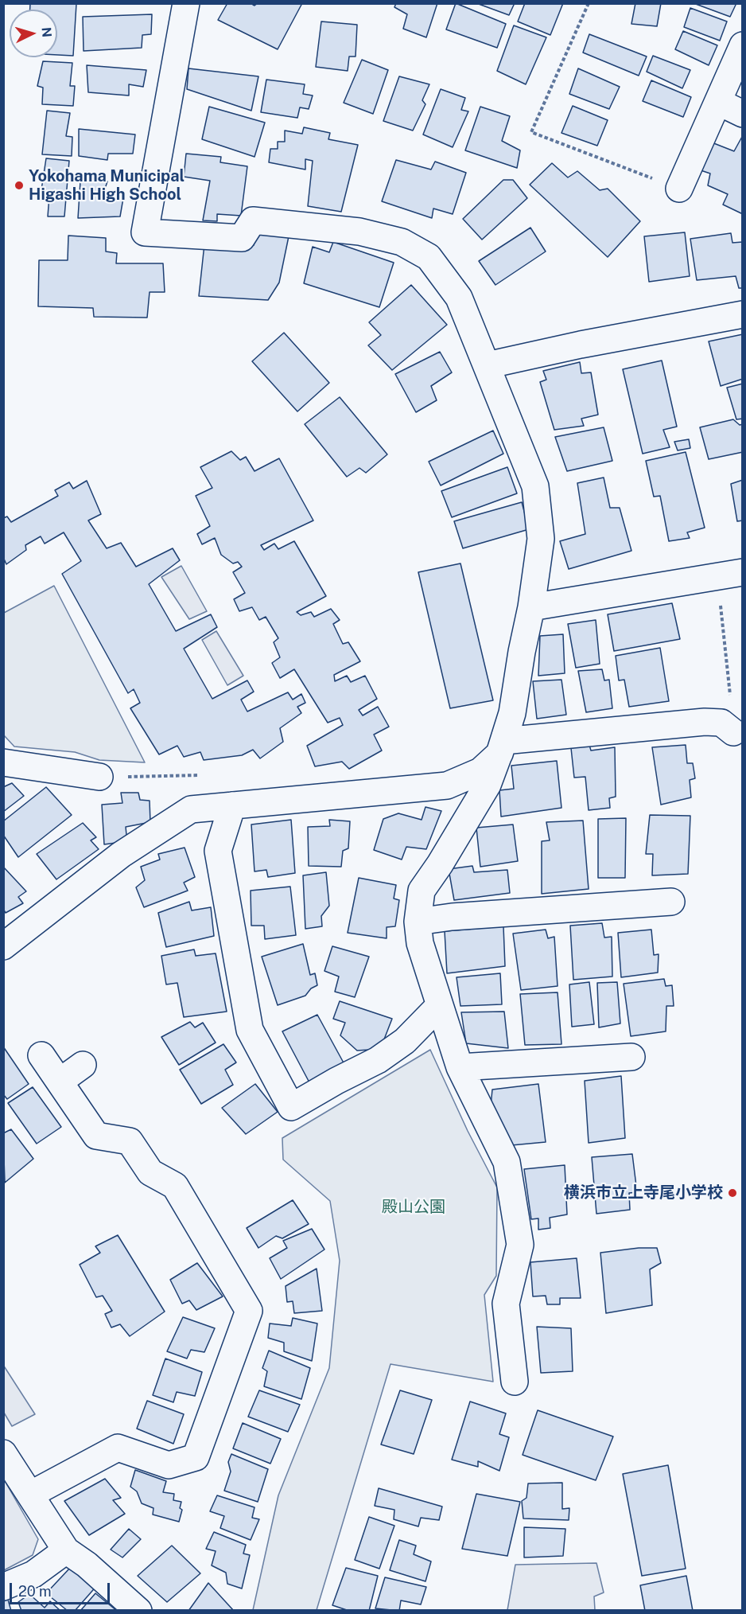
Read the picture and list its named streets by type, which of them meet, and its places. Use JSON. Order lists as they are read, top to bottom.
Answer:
{
  "parks": ["殿山公園"],
  "places": ["Yokohama Municipal Higashi High School", "横浜市立上寺尾小学校"],
  "scale_bar": "20 m",
  "north": "right"
}
